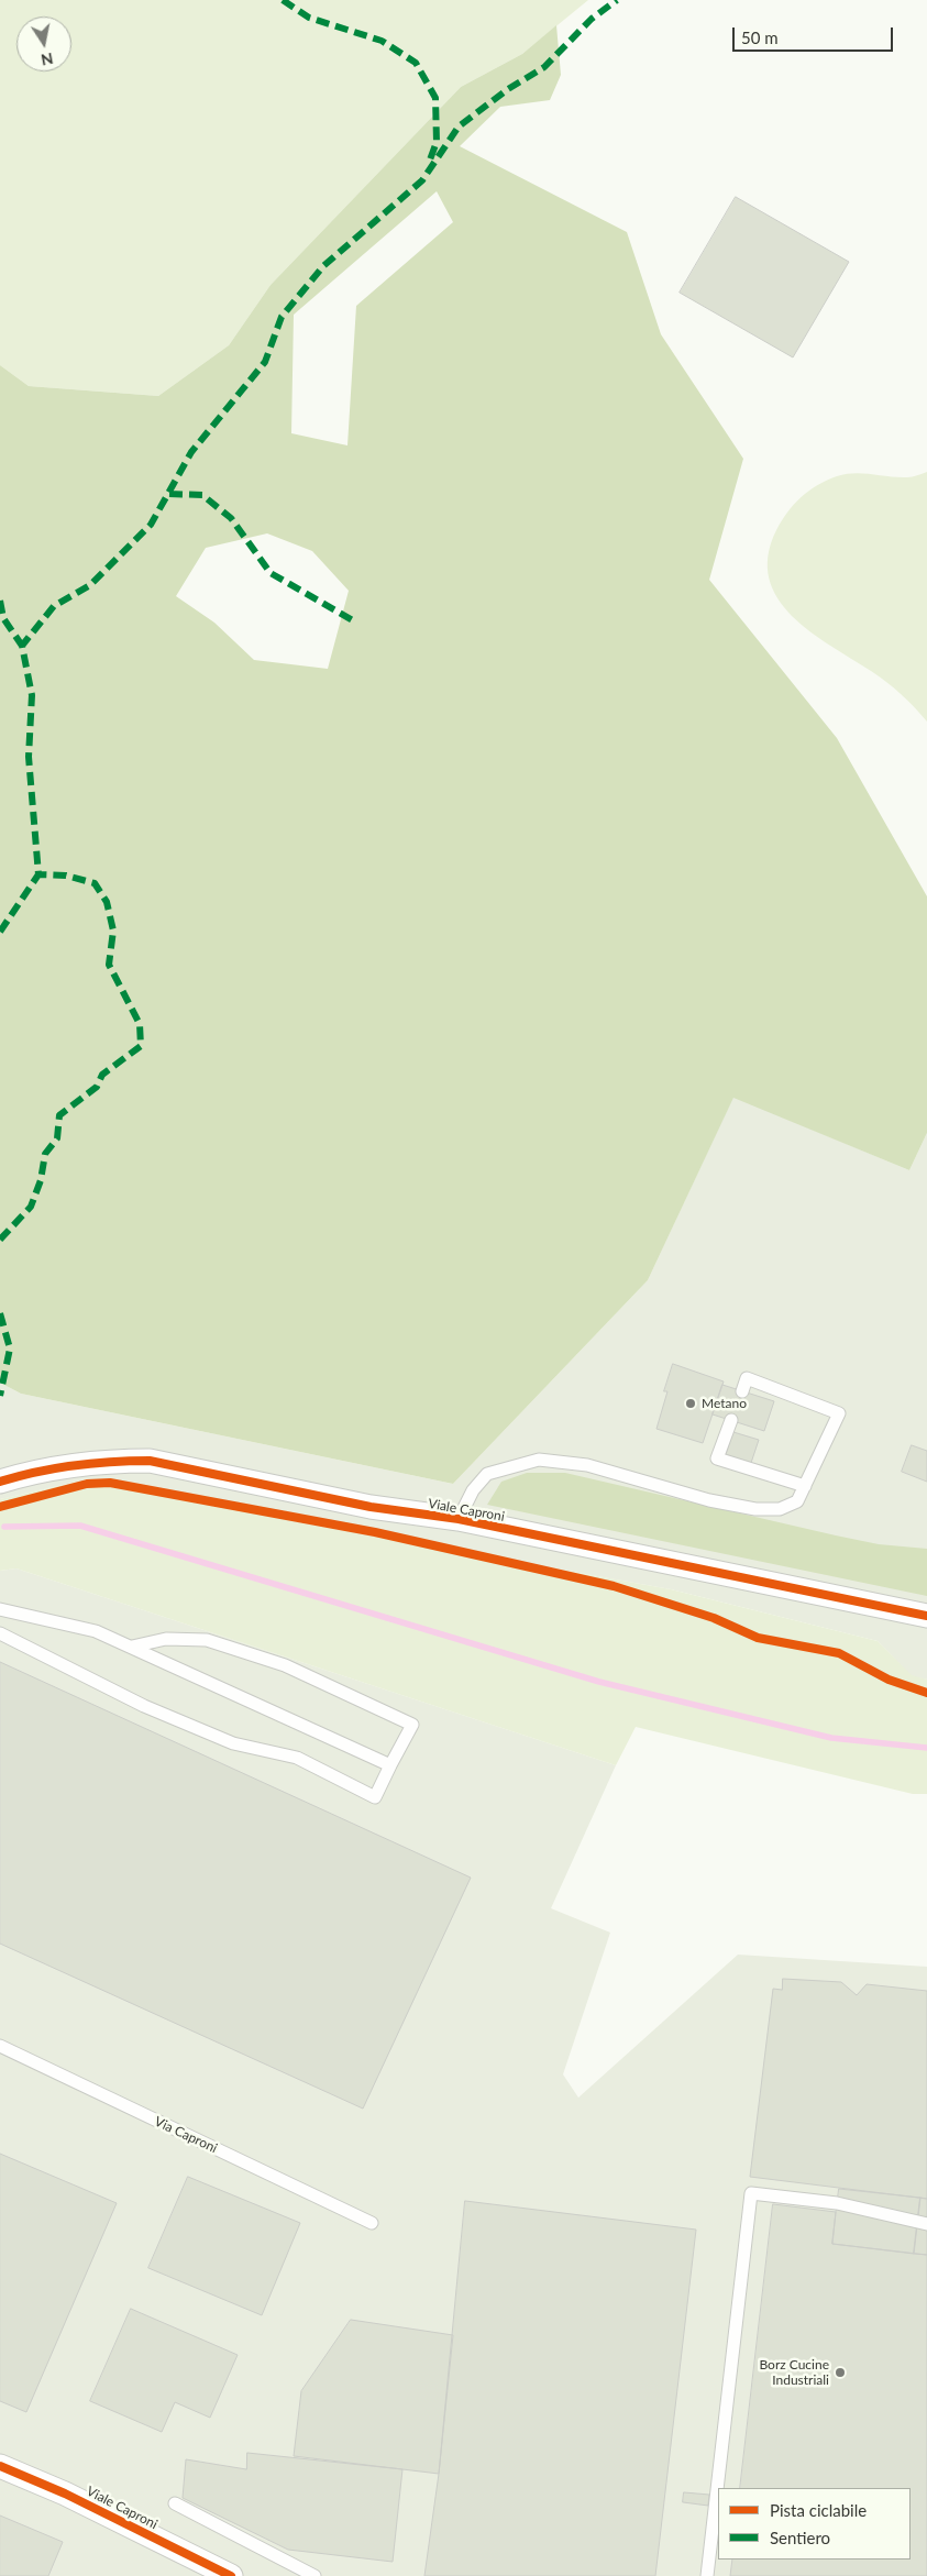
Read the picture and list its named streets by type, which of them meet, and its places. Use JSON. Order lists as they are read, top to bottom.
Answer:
{
  "streets": {
    "street": ["Viale Caproni"],
    "lane": ["Via Caproni"]
  },
  "places": ["Metano", "Borz Cucine Industriali"],
  "legend": ["Pista ciclabile", "Sentiero"],
  "scale_bar": "50 m",
  "north": "bottom"
}
